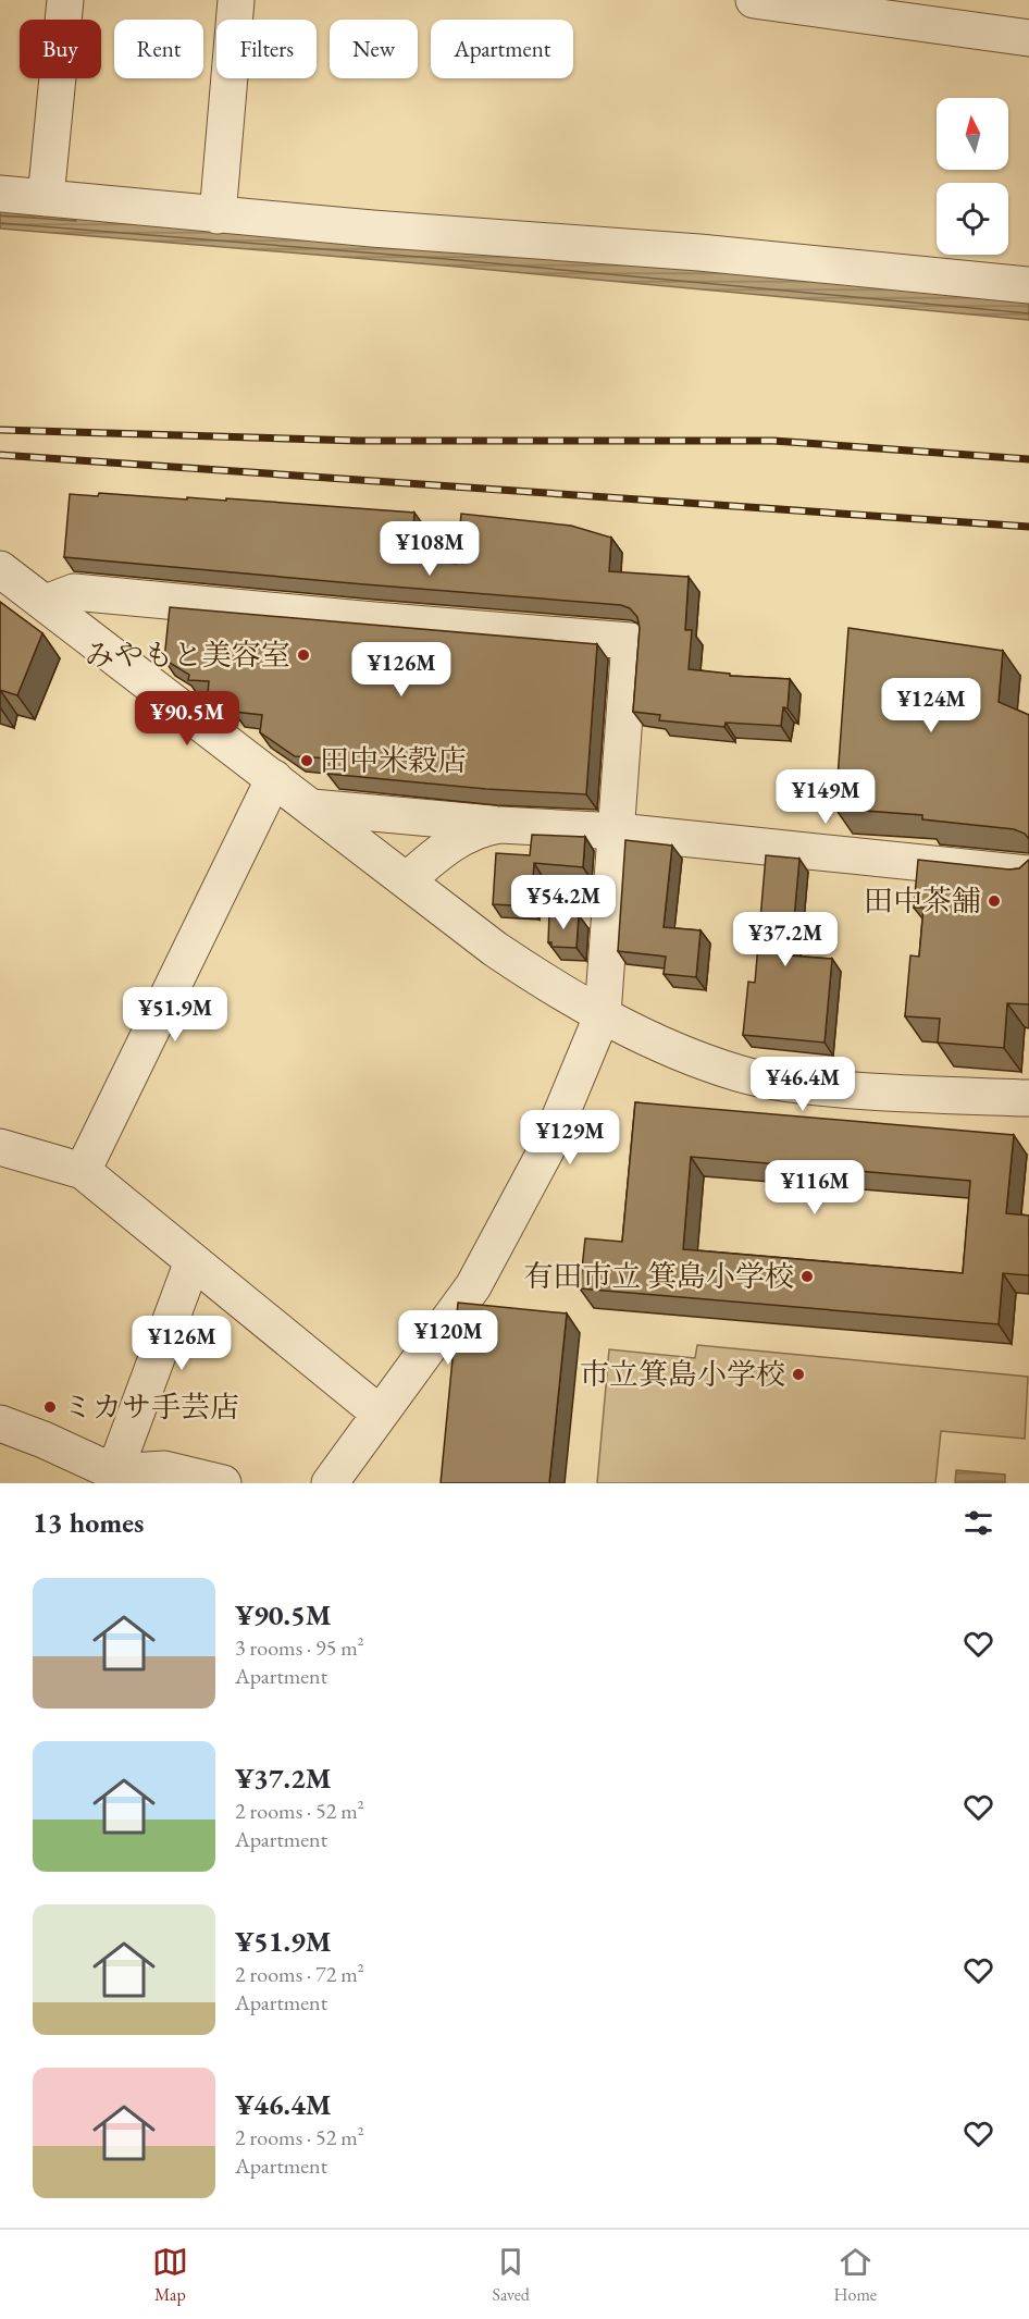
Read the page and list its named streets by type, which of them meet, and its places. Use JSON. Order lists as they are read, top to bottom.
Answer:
{
  "places": [
    "みやもと美容室",
    "田中米穀店",
    "田中茶舗",
    "有田市立 箕島小学校",
    "市立箕島小学校",
    "ミカサ手芸店"
  ],
  "north": "top",
  "page": {
    "chip": [
      "Buy",
      "Rent",
      "Filters",
      "New",
      "Apartment"
    ],
    "price": [
      "¥108M",
      "¥126M",
      "¥124M",
      "¥90.5M",
      "¥149M",
      "¥54.2M",
      "¥37.2M",
      "¥51.9M",
      "¥46.4M",
      "¥129M",
      "¥116M",
      "¥120M",
      "¥126M"
    ],
    "heading": "13 homes",
    "list": [
      {
        "name": "¥90.5M",
        "note": "3 rooms · 95 m² · Apartment"
      },
      {
        "name": "¥37.2M",
        "note": "2 rooms · 52 m² · Apartment"
      },
      {
        "name": "¥51.9M",
        "note": "2 rooms · 72 m² · Apartment"
      },
      {
        "name": "¥46.4M",
        "note": "2 rooms · 52 m² · Apartment"
      }
    ],
    "tabs": ["Map", "Saved", "Home"]
  }
}
